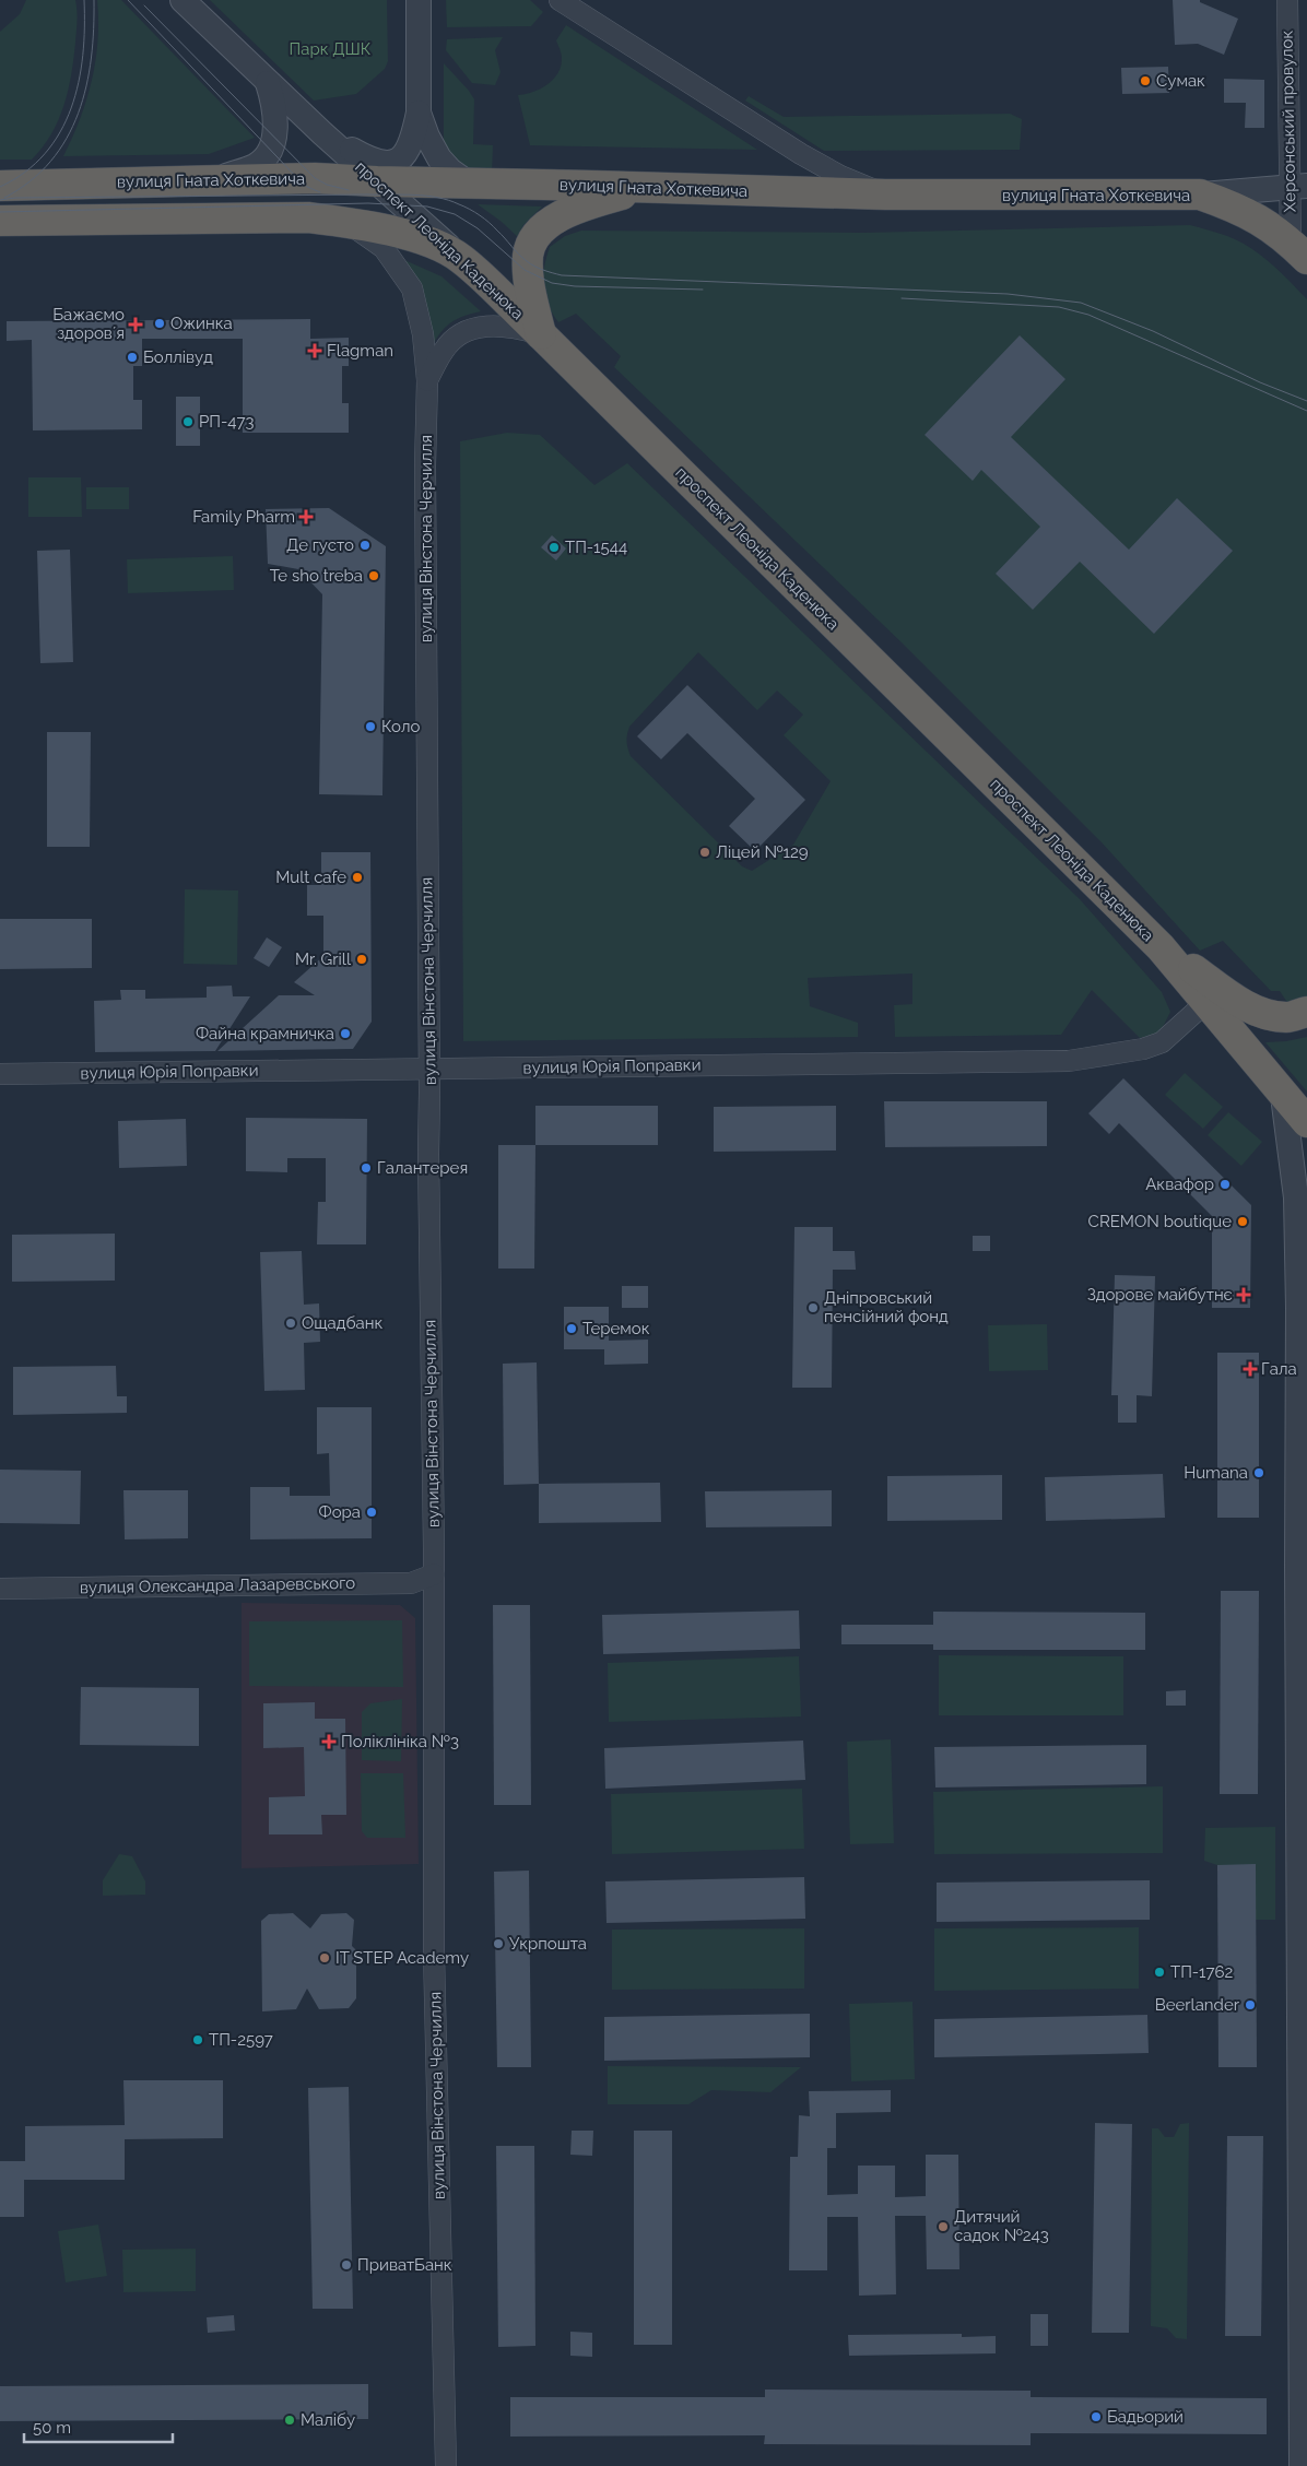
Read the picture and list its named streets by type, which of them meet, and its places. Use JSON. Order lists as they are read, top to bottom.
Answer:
{
  "streets": {
    "highway": ["вулиця Гната Хоткевича", "проспект Леоніда Каденюка"],
    "street": [
      "Херсонський провулок",
      "вулиця Вінстона Черчилля",
      "вулиця Юрія Поправки",
      "вулиця Олександра Лазаревського"
    ]
  },
  "crossings": [
    ["Херсонський провулок", "вулиця Гната Хоткевича"],
    ["вулиця Гната Хоткевича", "проспект Леоніда Каденюка"],
    ["проспект Леоніда Каденюка", "вулиця Вінстона Черчилля"],
    ["проспект Леоніда Каденюка", "вулиця Юрія Поправки"],
    ["вулиця Вінстона Черчилля", "вулиця Юрія Поправки"],
    ["вулиця Вінстона Черчилля", "вулиця Олександра Лазаревського"]
  ],
  "parks": ["Парк ДШК"],
  "places": {
    "other": [
      "Сумак",
      "Ожинка",
      "Боллівуд",
      "РП-473",
      "Де густо",
      "ТП-1544",
      "Te sho treba",
      "Коло",
      "Ліцей №129",
      "Mult cafe",
      "Mr. Grill",
      "Файна крамничка",
      "Галантерея",
      "Аквафор",
      "CREMON boutique",
      "Дніпровський пенсійний фонд",
      "Ощадбанк",
      "Теремок",
      "Humana",
      "Фора",
      "Укрпошта",
      "IT STEP Academy",
      "ТП-1762",
      "Beerlander",
      "ТП-2597",
      "Дитячий садок №243",
      "ПриватБанк",
      "Бадьорий",
      "Малібу"
    ],
    "health": [
      "Бажаємо здоровʼя",
      "Flagman",
      "Family Pharm",
      "Здорове майбутнє",
      "Гала",
      "Поліклініка №3"
    ]
  },
  "scale_bar": "50 m"
}
